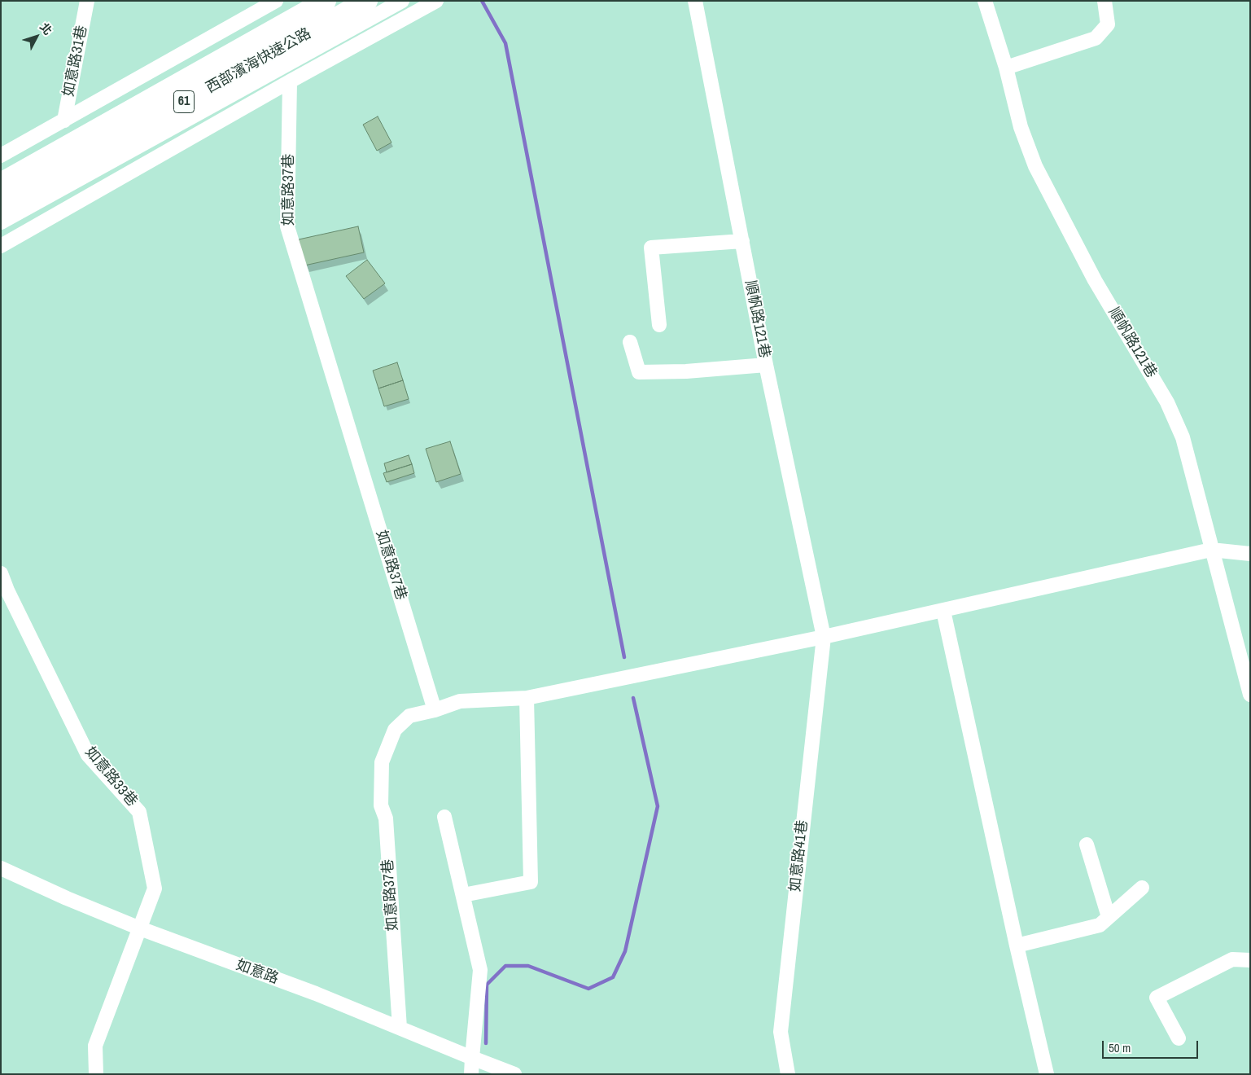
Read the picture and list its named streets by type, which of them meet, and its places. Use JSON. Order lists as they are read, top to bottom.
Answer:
{
  "streets": {
    "highway": ["西部濱海快速公路", "61"],
    "street": [
      "如意路31巷",
      "如意路37巷",
      "順帆路121巷",
      "如意路33巷",
      "如意路41巷",
      "如意路"
    ]
  },
  "crossings": [
    ["如意路37巷", "如意路"],
    ["順帆路121巷", "如意路41巷"],
    ["如意路33巷", "如意路"]
  ],
  "scale_bar": "50 m",
  "north": "top right"
}
